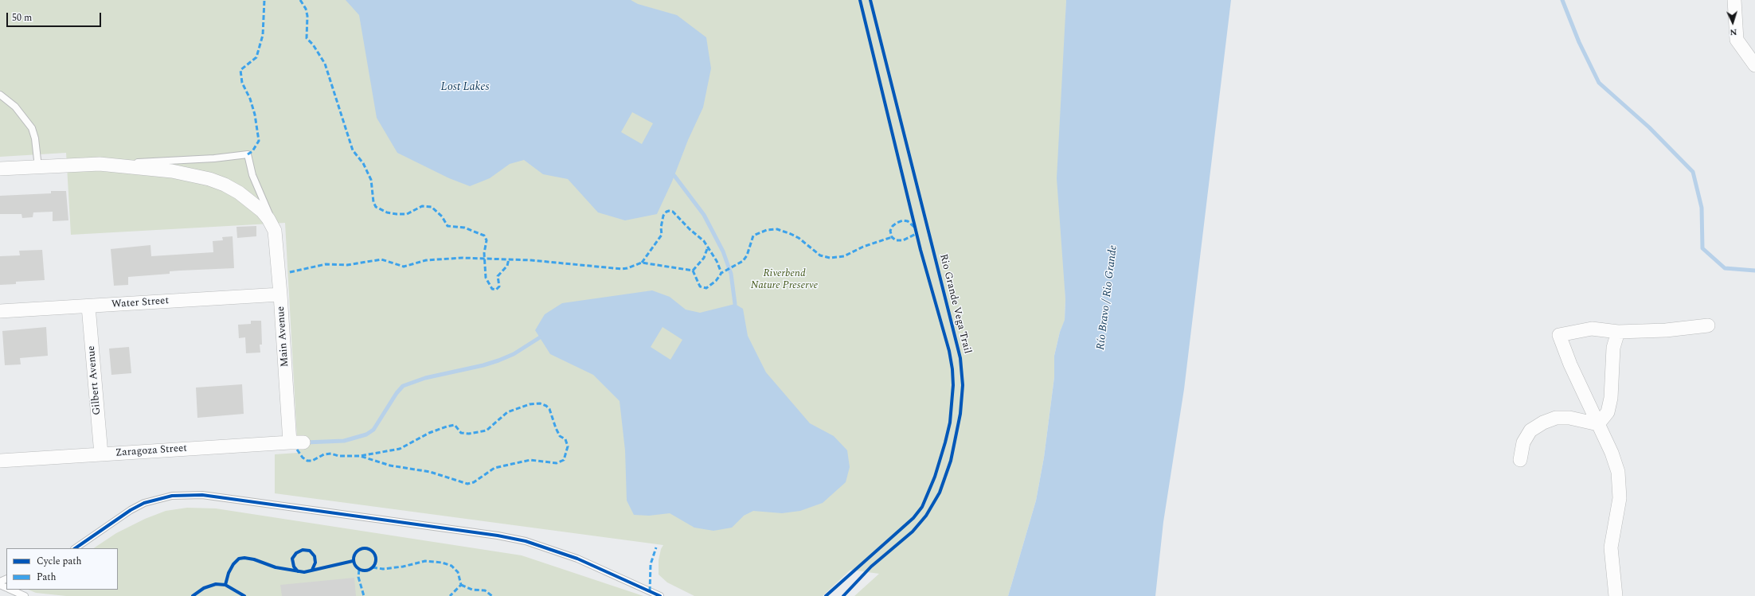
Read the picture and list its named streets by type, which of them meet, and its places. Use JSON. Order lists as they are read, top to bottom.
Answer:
{
  "streets": {
    "street": [
      "Water Street",
      "Main Avenue",
      "Gilbert Avenue",
      "Zaragoza Street"
    ],
    "cycle path": ["Rio Grande Vega Trail"]
  },
  "crossings": [
    ["Water Street", "Main Avenue"],
    ["Water Street", "Gilbert Avenue"],
    ["Main Avenue", "Zaragoza Street"],
    ["Gilbert Avenue", "Zaragoza Street"]
  ],
  "water": ["Lost Lakes", "Río Bravo / Rio Grande"],
  "parks": ["Riverbend Nature Preserve"],
  "legend": ["Cycle path", "Path"],
  "scale_bar": "50 m",
  "north": "bottom"
}
